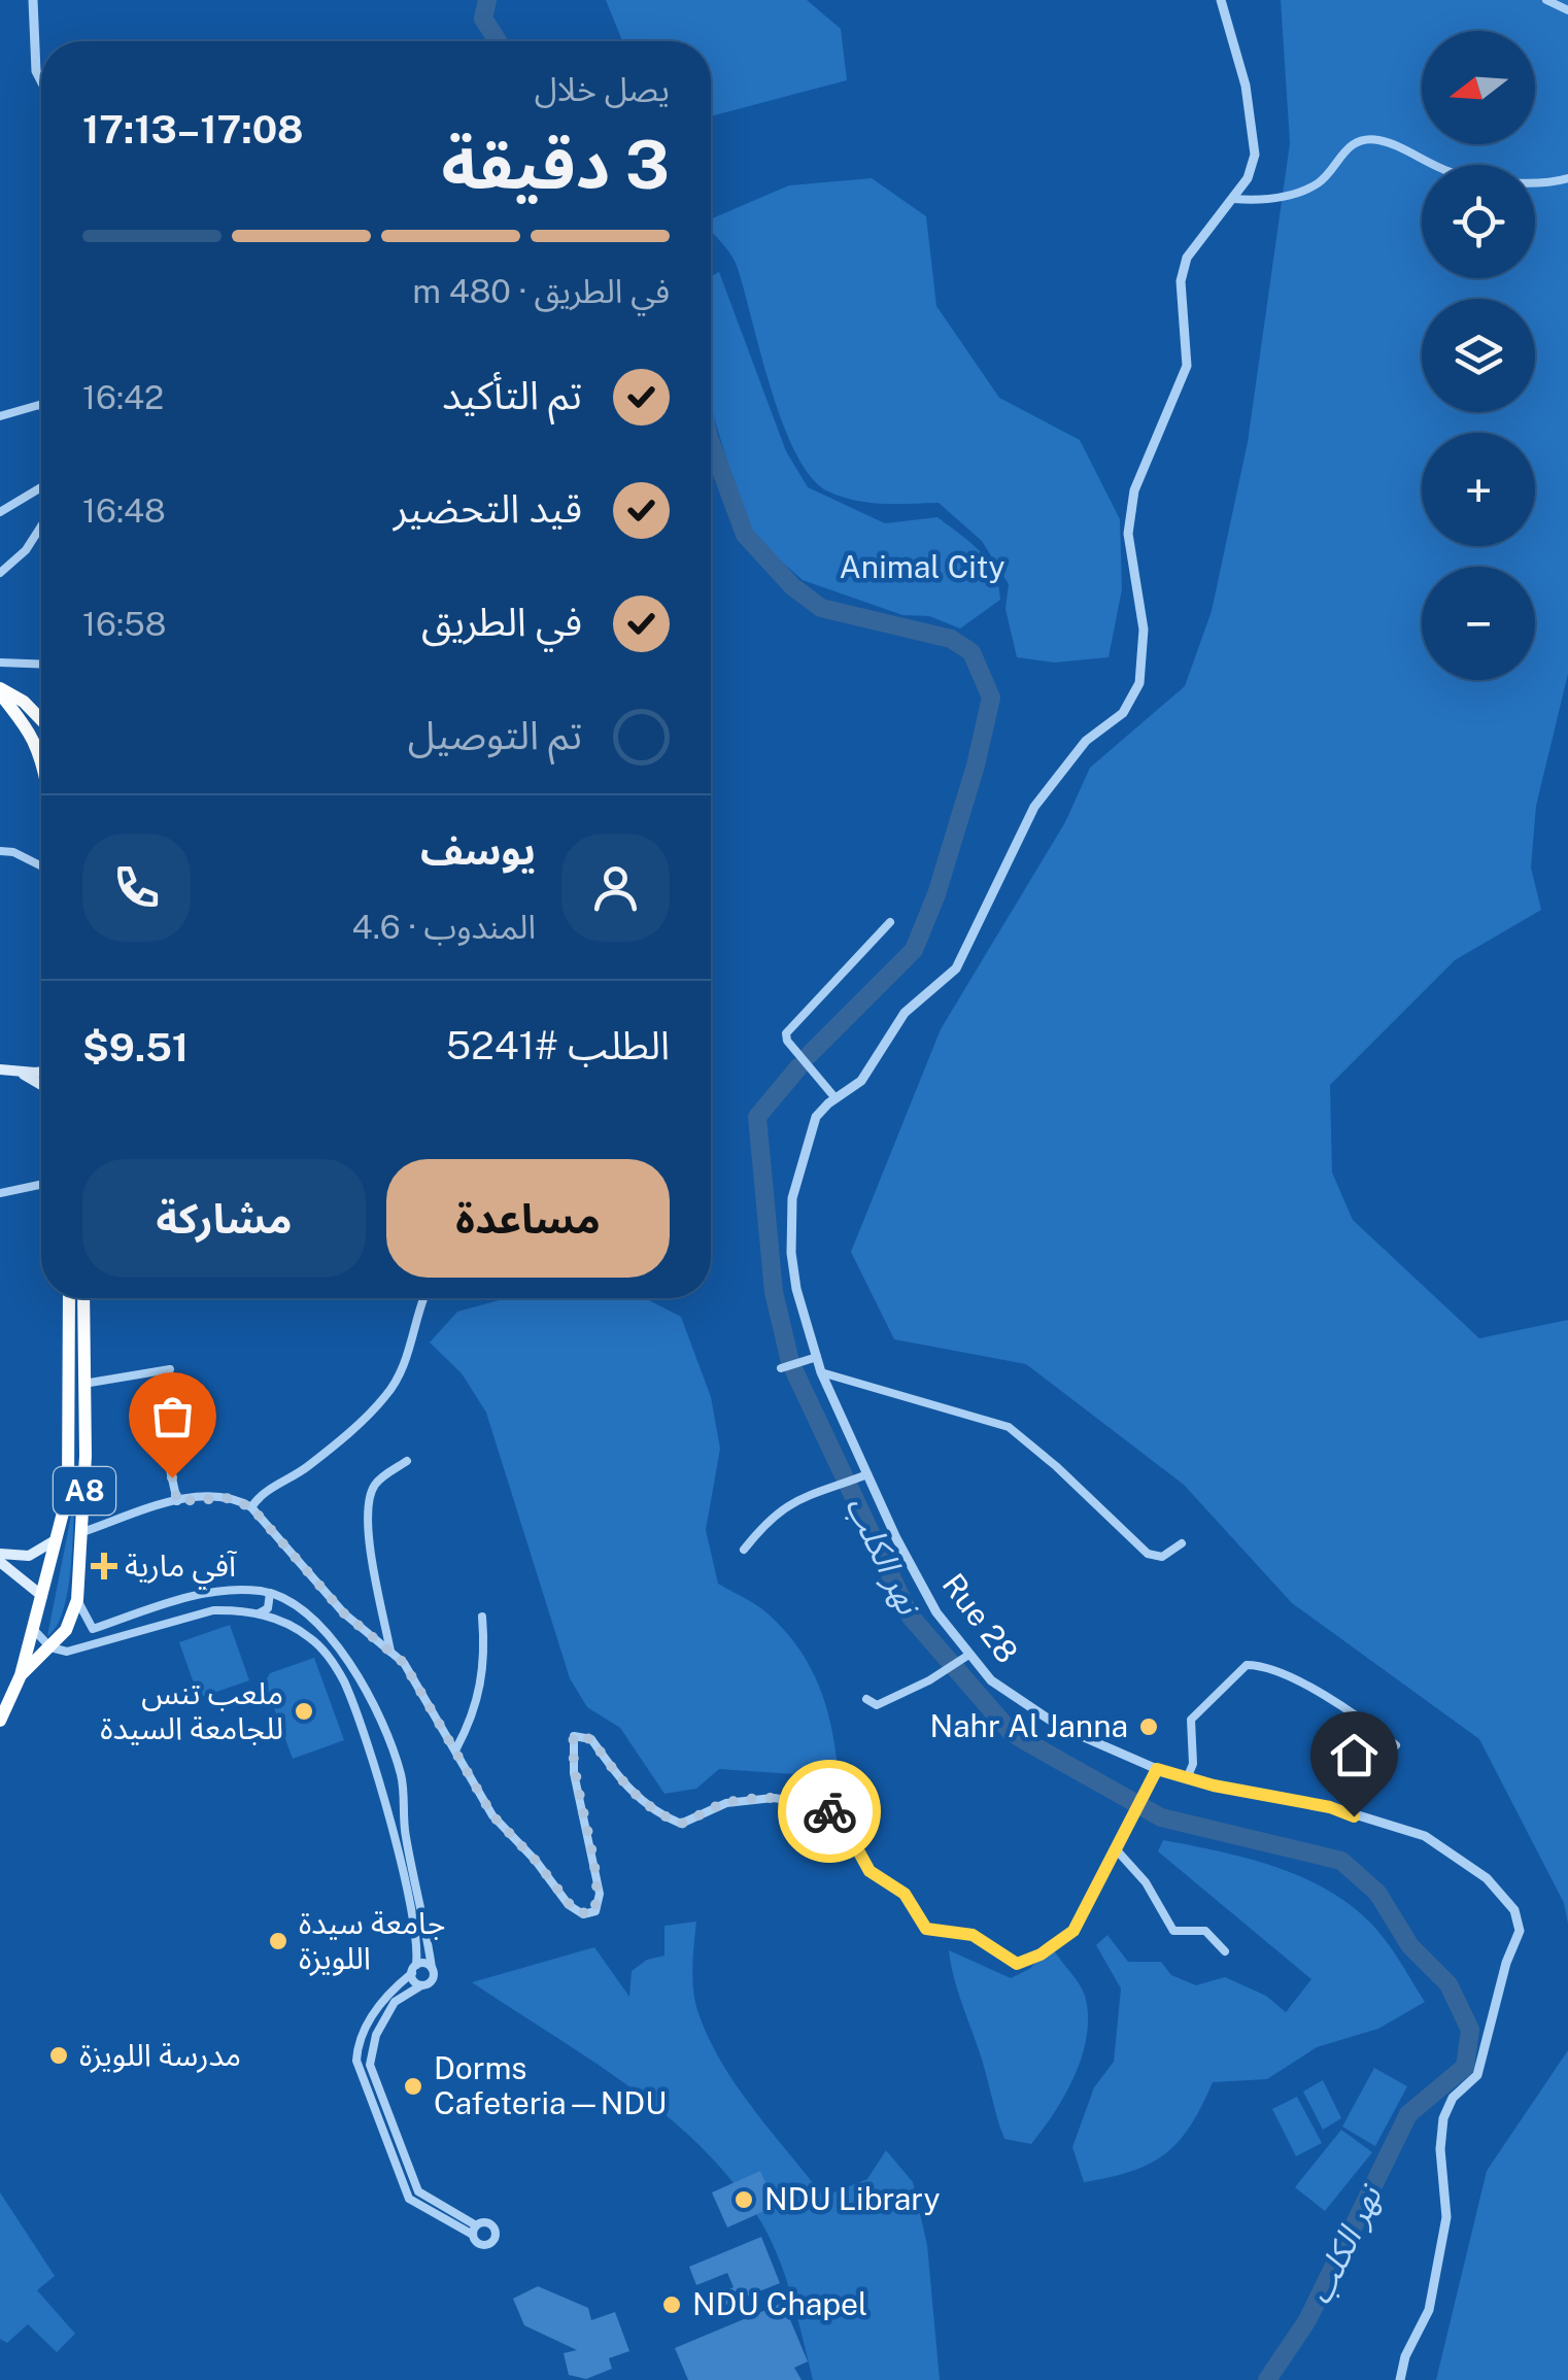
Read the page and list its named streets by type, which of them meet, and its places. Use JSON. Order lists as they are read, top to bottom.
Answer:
{
  "streets": {
    "highway": ["A8"],
    "street": ["Rue 28"]
  },
  "water": ["نهر الكلب"],
  "parks": ["Animal City"],
  "places": {
    "health": ["آفي مارية"],
    "other": [
      "ملعب تنس للجامعة السيدة",
      "Nahr Al Janna",
      "جامعة سيدة اللويزة",
      "مدرسة اللويزة",
      "Dorms Cafeteria—NDU",
      "NDU Library",
      "NDU Chapel"
    ]
  },
  "north": "left",
  "page": {
    "map_buttons": ["+", "−"],
    "heading": ["3 دقيقة", "يصل خلال", "17:08–17:13"],
    "panel": [
      "يوسف",
      "المندوب · 4.6",
      "الطلب #5241",
      "$9.51"
    ],
    "bar": "في الطريق · 480 m",
    "list": [
      ["تم التأكيد", "16:42"],
      ["قيد التحضير", "16:48"],
      ["في الطريق", "16:58"],
      "تم التوصيل"
    ],
    "buttons": ["مساعدة", "مشاركة"]
  }
}
